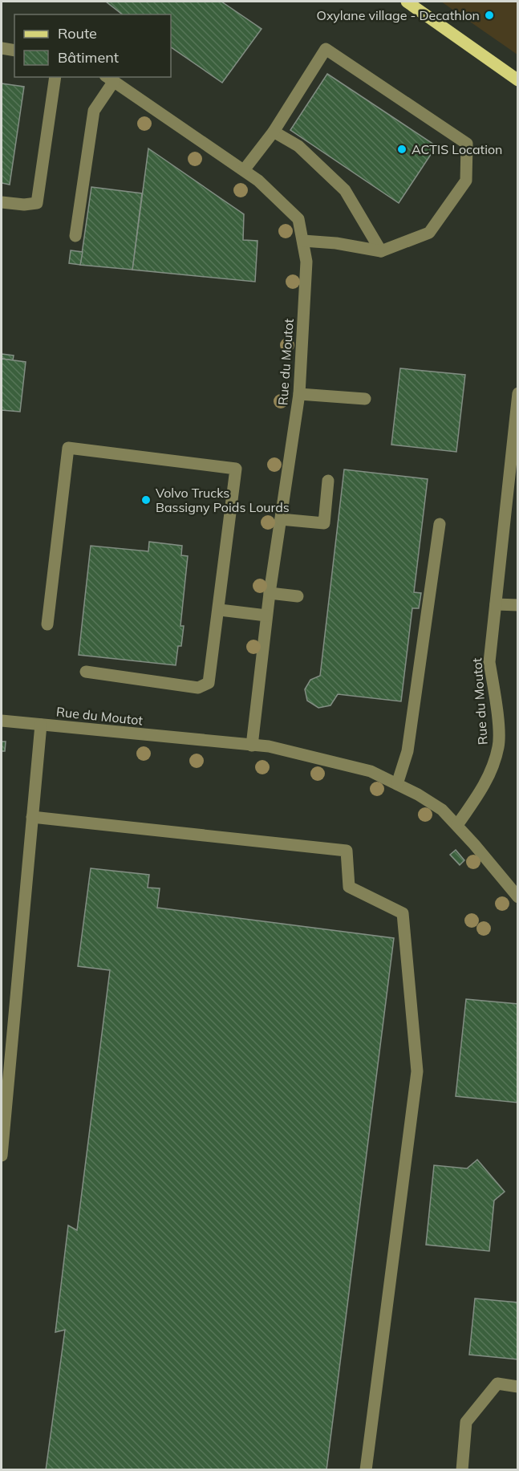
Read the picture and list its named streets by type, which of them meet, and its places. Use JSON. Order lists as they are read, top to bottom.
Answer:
{
  "streets": {
    "street": ["Rue du Moutot"]
  },
  "places": ["Oxylane village - Decathlon", "ACTIS Location", "Volvo Trucks Bassigny Poids Lourds"],
  "legend": ["Route", "Bâtiment"]
}
